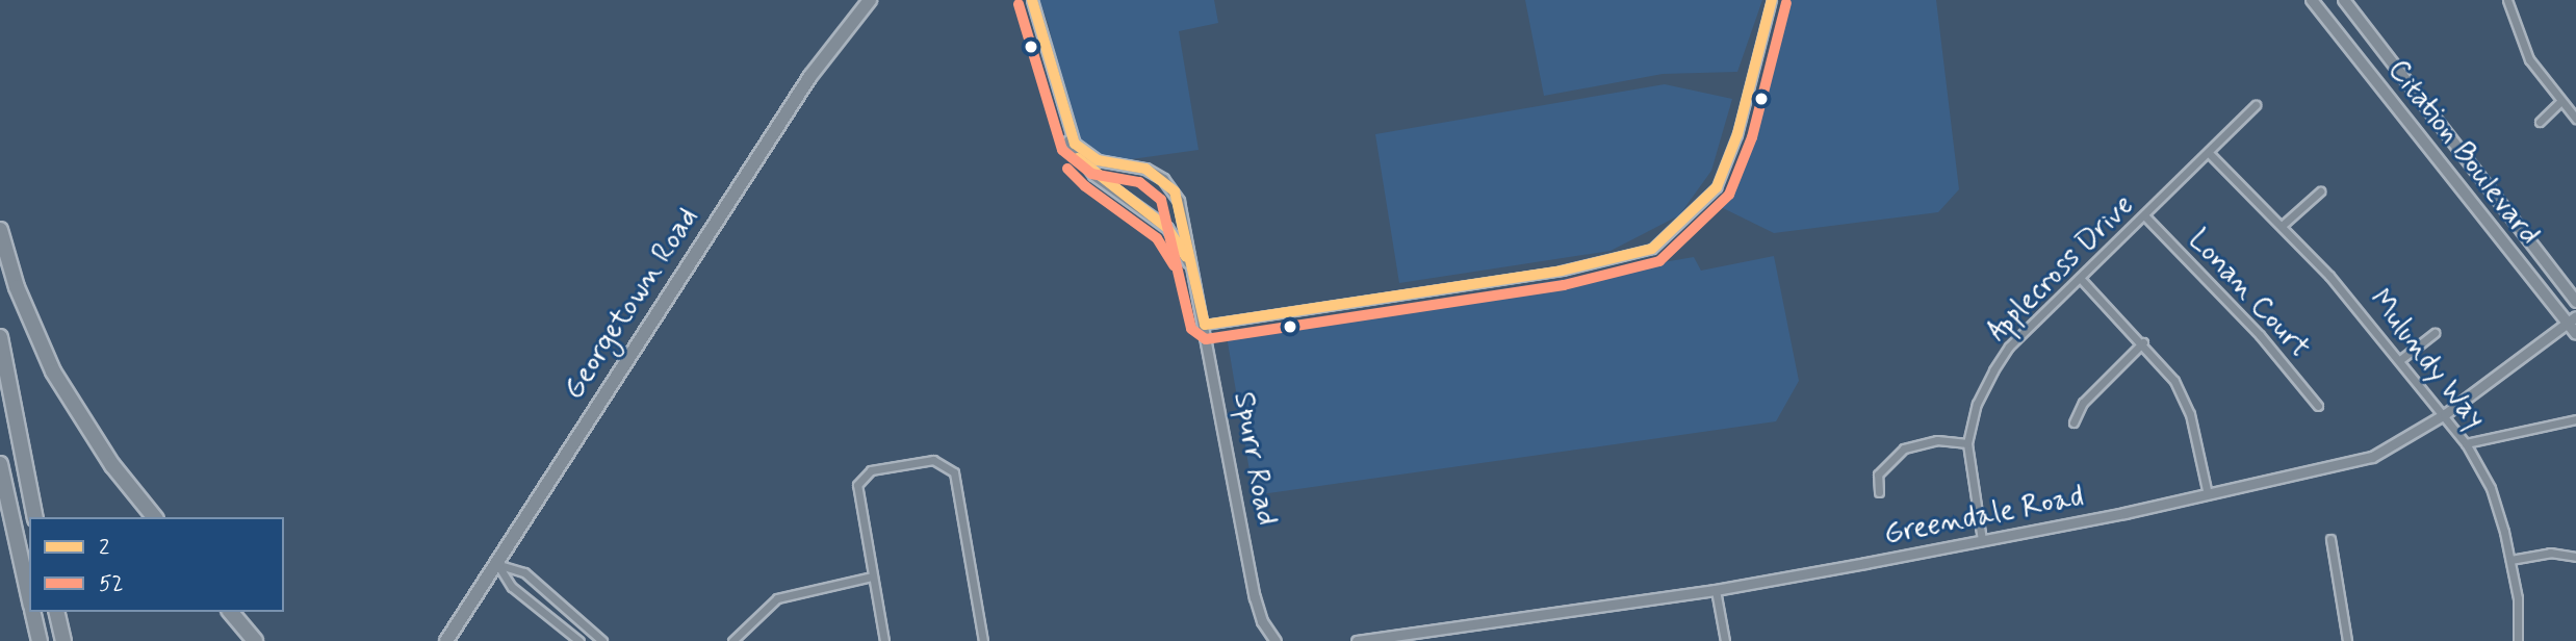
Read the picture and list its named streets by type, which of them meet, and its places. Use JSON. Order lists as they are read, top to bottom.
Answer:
{
  "streets": {
    "main road": ["Citation Boulevard", "Georgetown Road"],
    "street": [
      "Applecross Drive",
      "Lonan Court",
      "Mulundy Way",
      "Spurr Road",
      "Greendale Road"
    ]
  },
  "crossings": [
    ["Citation Boulevard", "Greendale Road"],
    ["Applecross Drive", "Lonan Court"],
    ["Applecross Drive", "Mulundy Way"],
    ["Applecross Drive", "Greendale Road"],
    ["Mulundy Way", "Greendale Road"]
  ],
  "lines": ["transit line 2", "transit line 52"],
  "legend": ["2", "52"]
}
